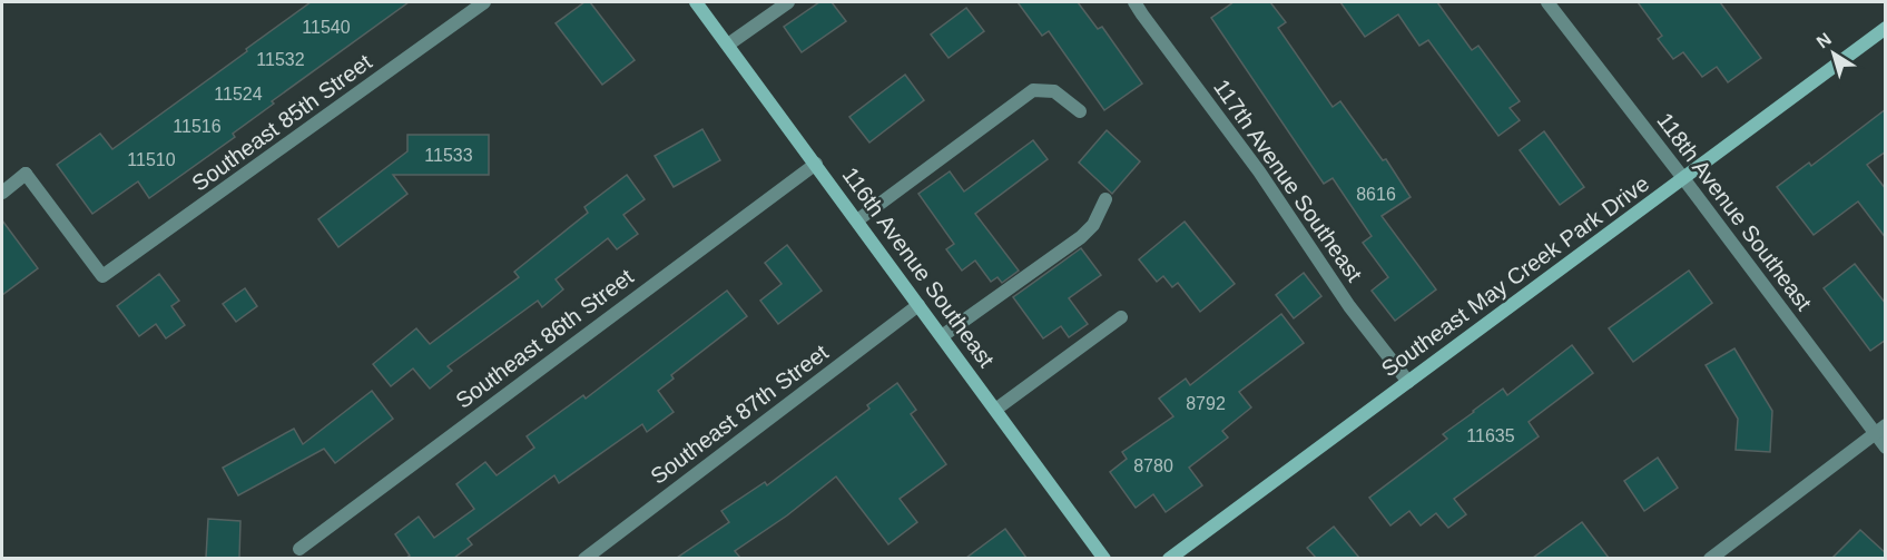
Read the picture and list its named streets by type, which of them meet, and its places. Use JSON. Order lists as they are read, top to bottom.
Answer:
{
  "streets": {
    "street": [
      "Southeast 85th Street",
      "117th Avenue Southeast",
      "118th Avenue Southeast",
      "116th Avenue Southeast",
      "Southeast May Creek Park Drive",
      "Southeast 86th Street",
      "Southeast 87th Street"
    ]
  },
  "crossings": [
    ["117th Avenue Southeast", "Southeast May Creek Park Drive"],
    ["118th Avenue Southeast", "Southeast May Creek Park Drive"],
    ["116th Avenue Southeast", "Southeast 86th Street"],
    ["116th Avenue Southeast", "Southeast 87th Street"]
  ],
  "house_numbers": [
    "11540",
    "11532",
    "11524",
    "11516",
    "11533",
    "11510",
    "8616",
    "8792",
    "11635",
    "8780"
  ],
  "north": "top left"
}
